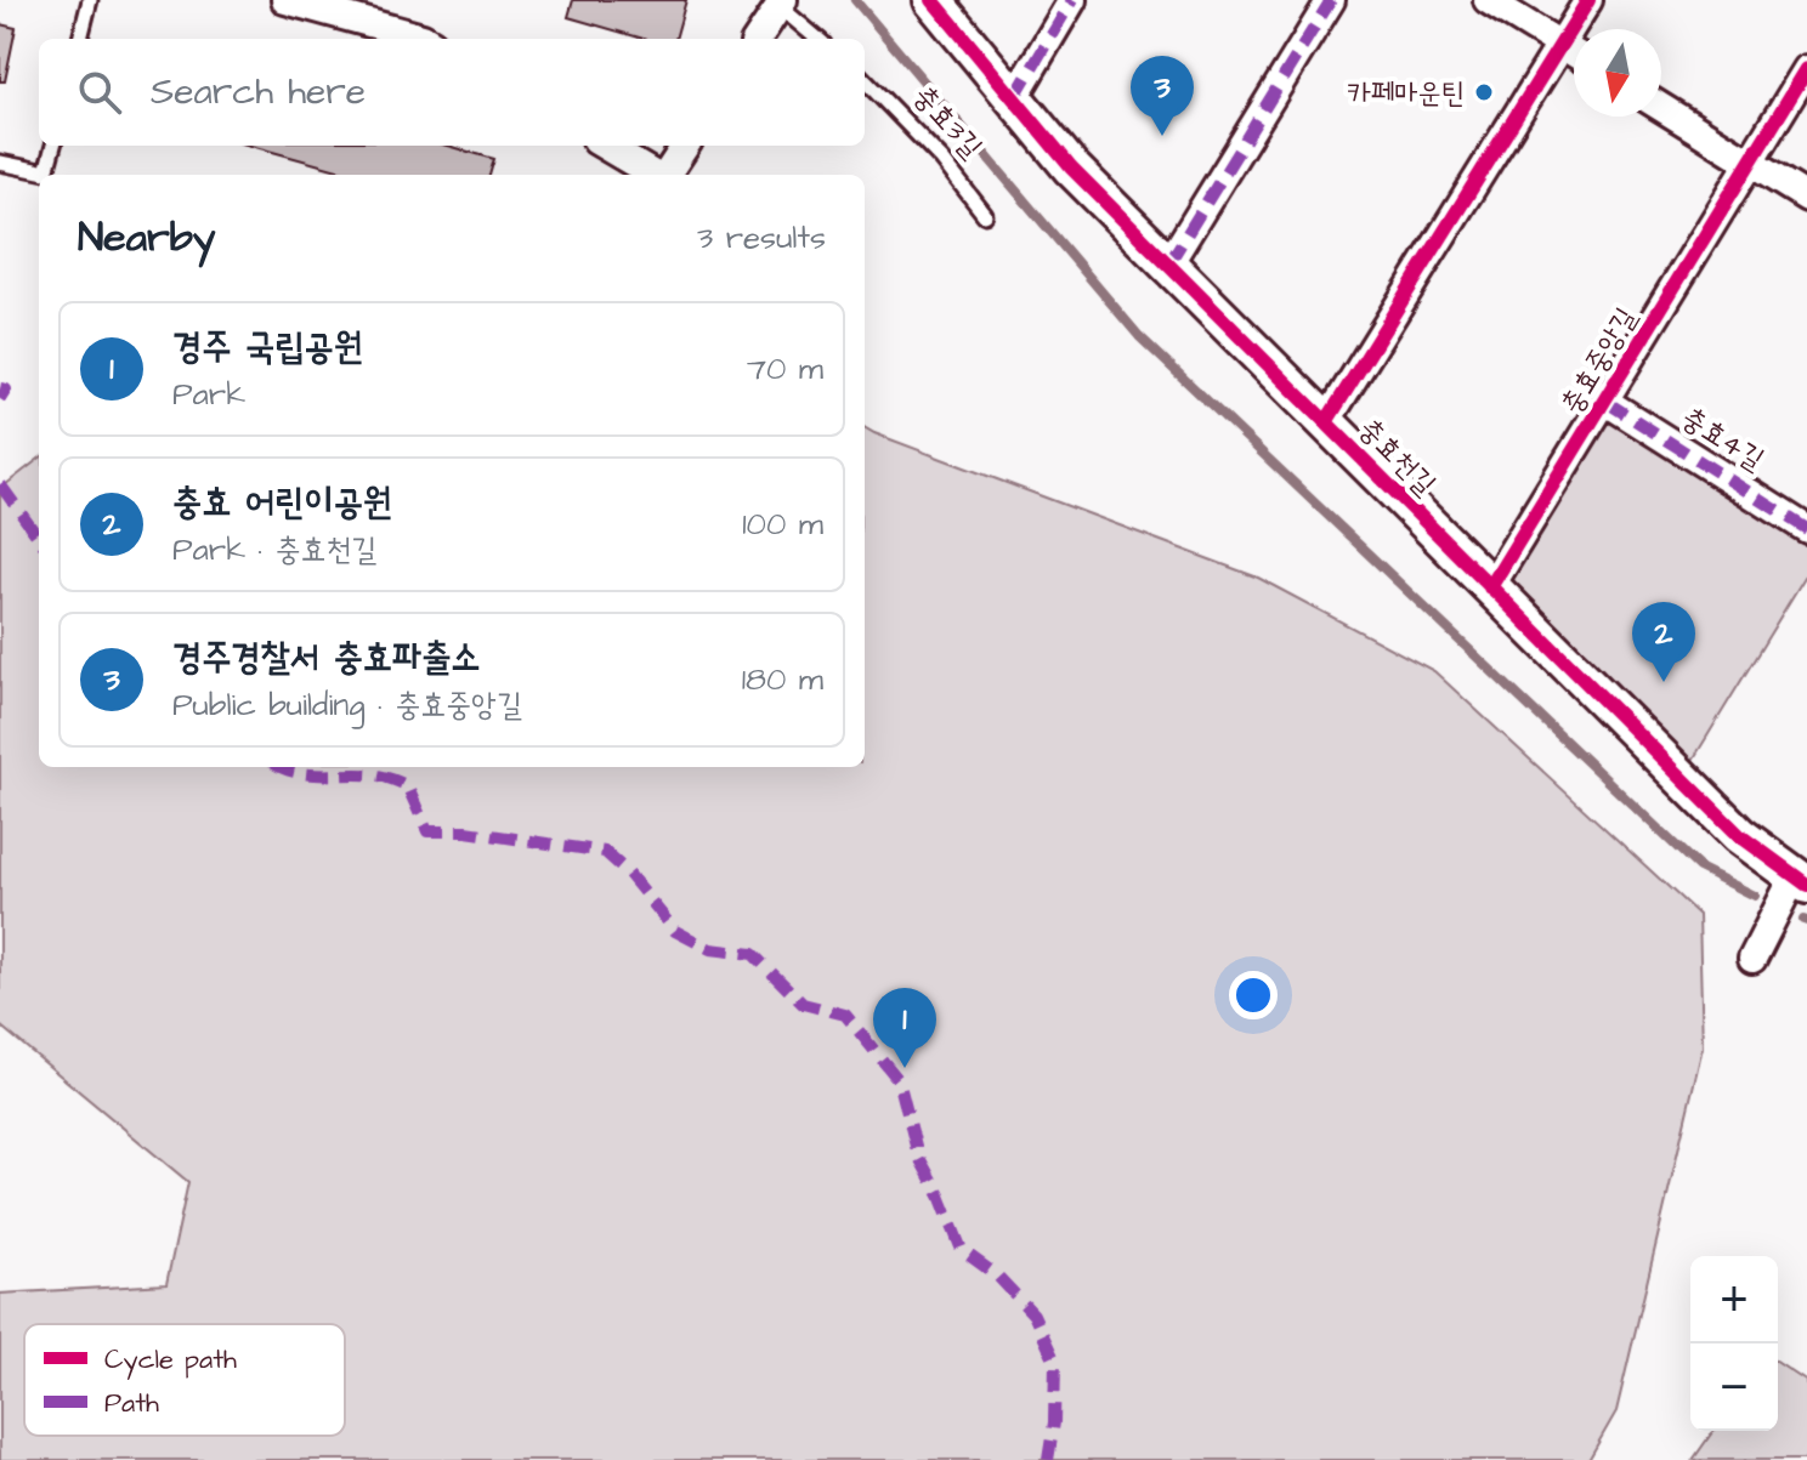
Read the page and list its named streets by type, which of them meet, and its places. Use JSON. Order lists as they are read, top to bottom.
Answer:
{
  "streets": {
    "street": ["충효중앙길", "충효4길", "충효천길"],
    "lane": ["충효3길"]
  },
  "crossings": [
    ["충효중앙길", "충효4길"],
    ["충효중앙길", "충효천길"]
  ],
  "places": ["카페마운틴"],
  "legend": ["Cycle path", "Path"],
  "north": "bottom",
  "page": {
    "search": "Search here",
    "pins": ["3", "2", "1"],
    "heading": ["Nearby", "3 results"],
    "list": [
      {
        "mark": "1",
        "name": "경주 국립공원",
        "note": "Park",
        "value": "70 m"
      },
      {
        "mark": "2",
        "name": "충효 어린이공원",
        "note": "Park · 충효천길",
        "value": "100 m"
      },
      {
        "mark": "3",
        "name": "경주경찰서 충효파출소",
        "note": "Public building · 충효중앙길",
        "value": "180 m"
      }
    ],
    "map_buttons": ["+", "−"]
  }
}
